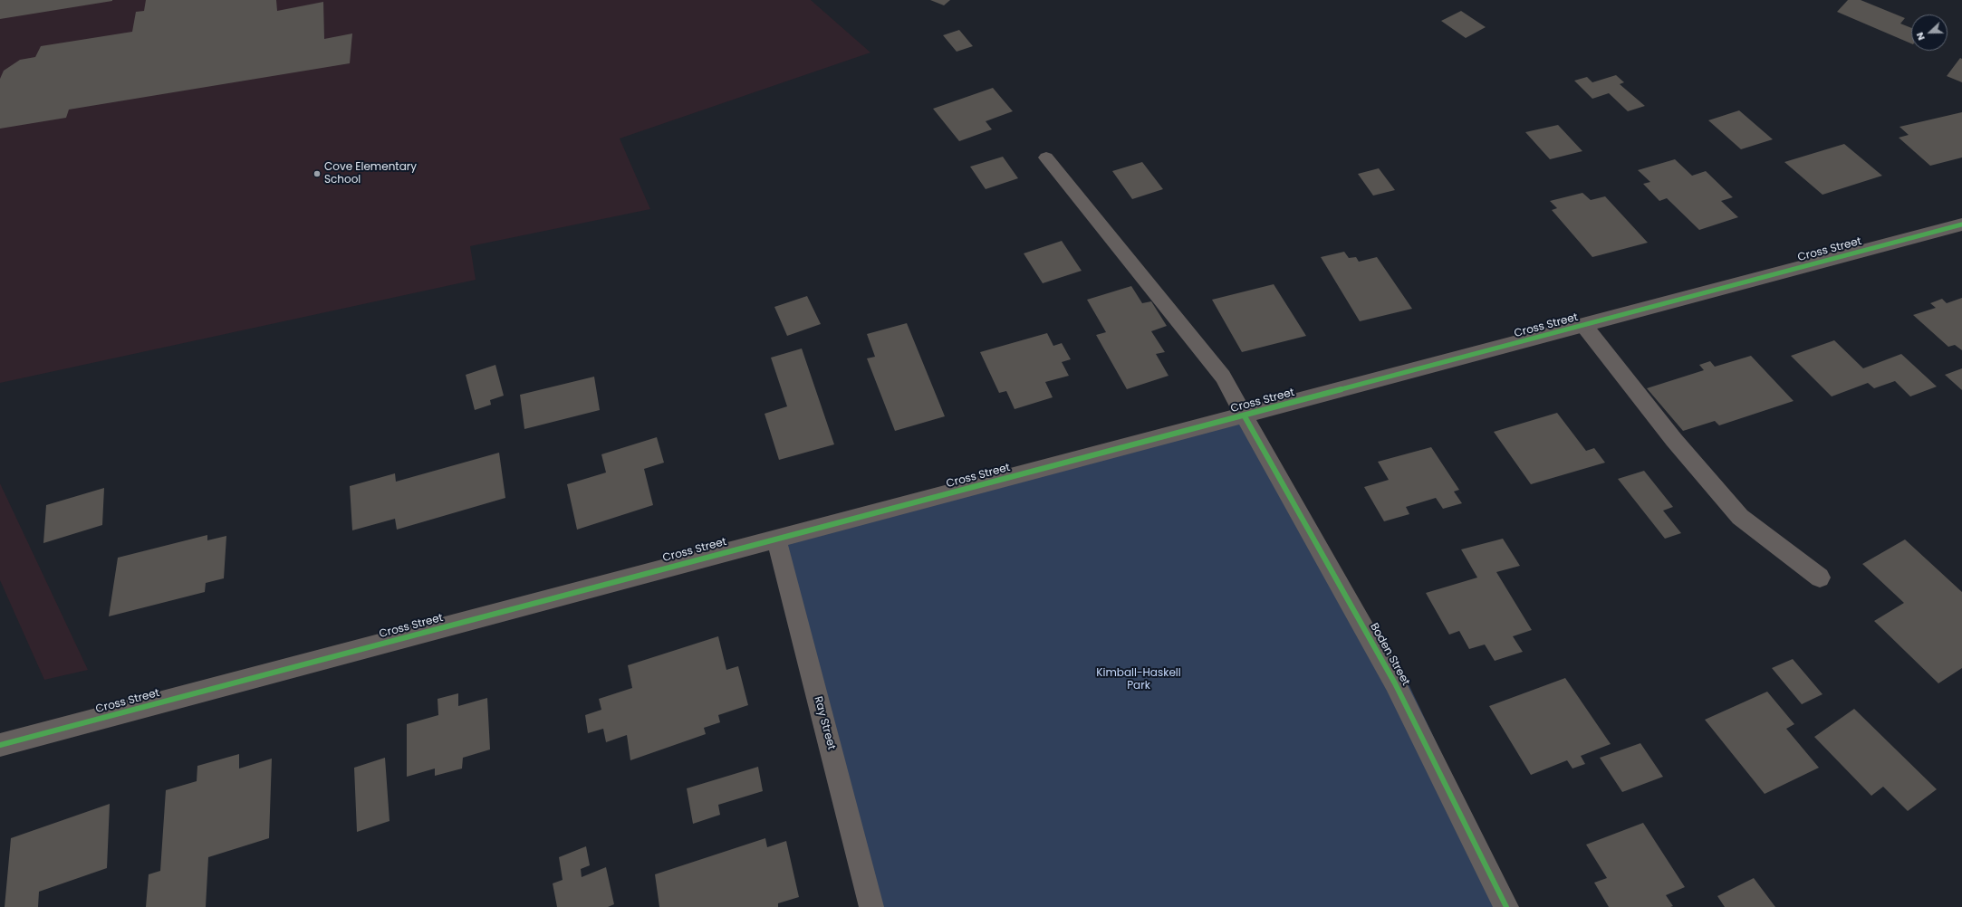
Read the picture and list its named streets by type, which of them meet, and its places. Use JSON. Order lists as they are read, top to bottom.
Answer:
{
  "streets": {
    "street": ["Cross Street", "Boden Street", "Ray Street"]
  },
  "crossings": [
    ["Cross Street", "Boden Street"],
    ["Cross Street", "Ray Street"]
  ],
  "parks": ["Kimball-Haskell Park"],
  "places": ["Cove Elementary School"],
  "north": "left"
}
